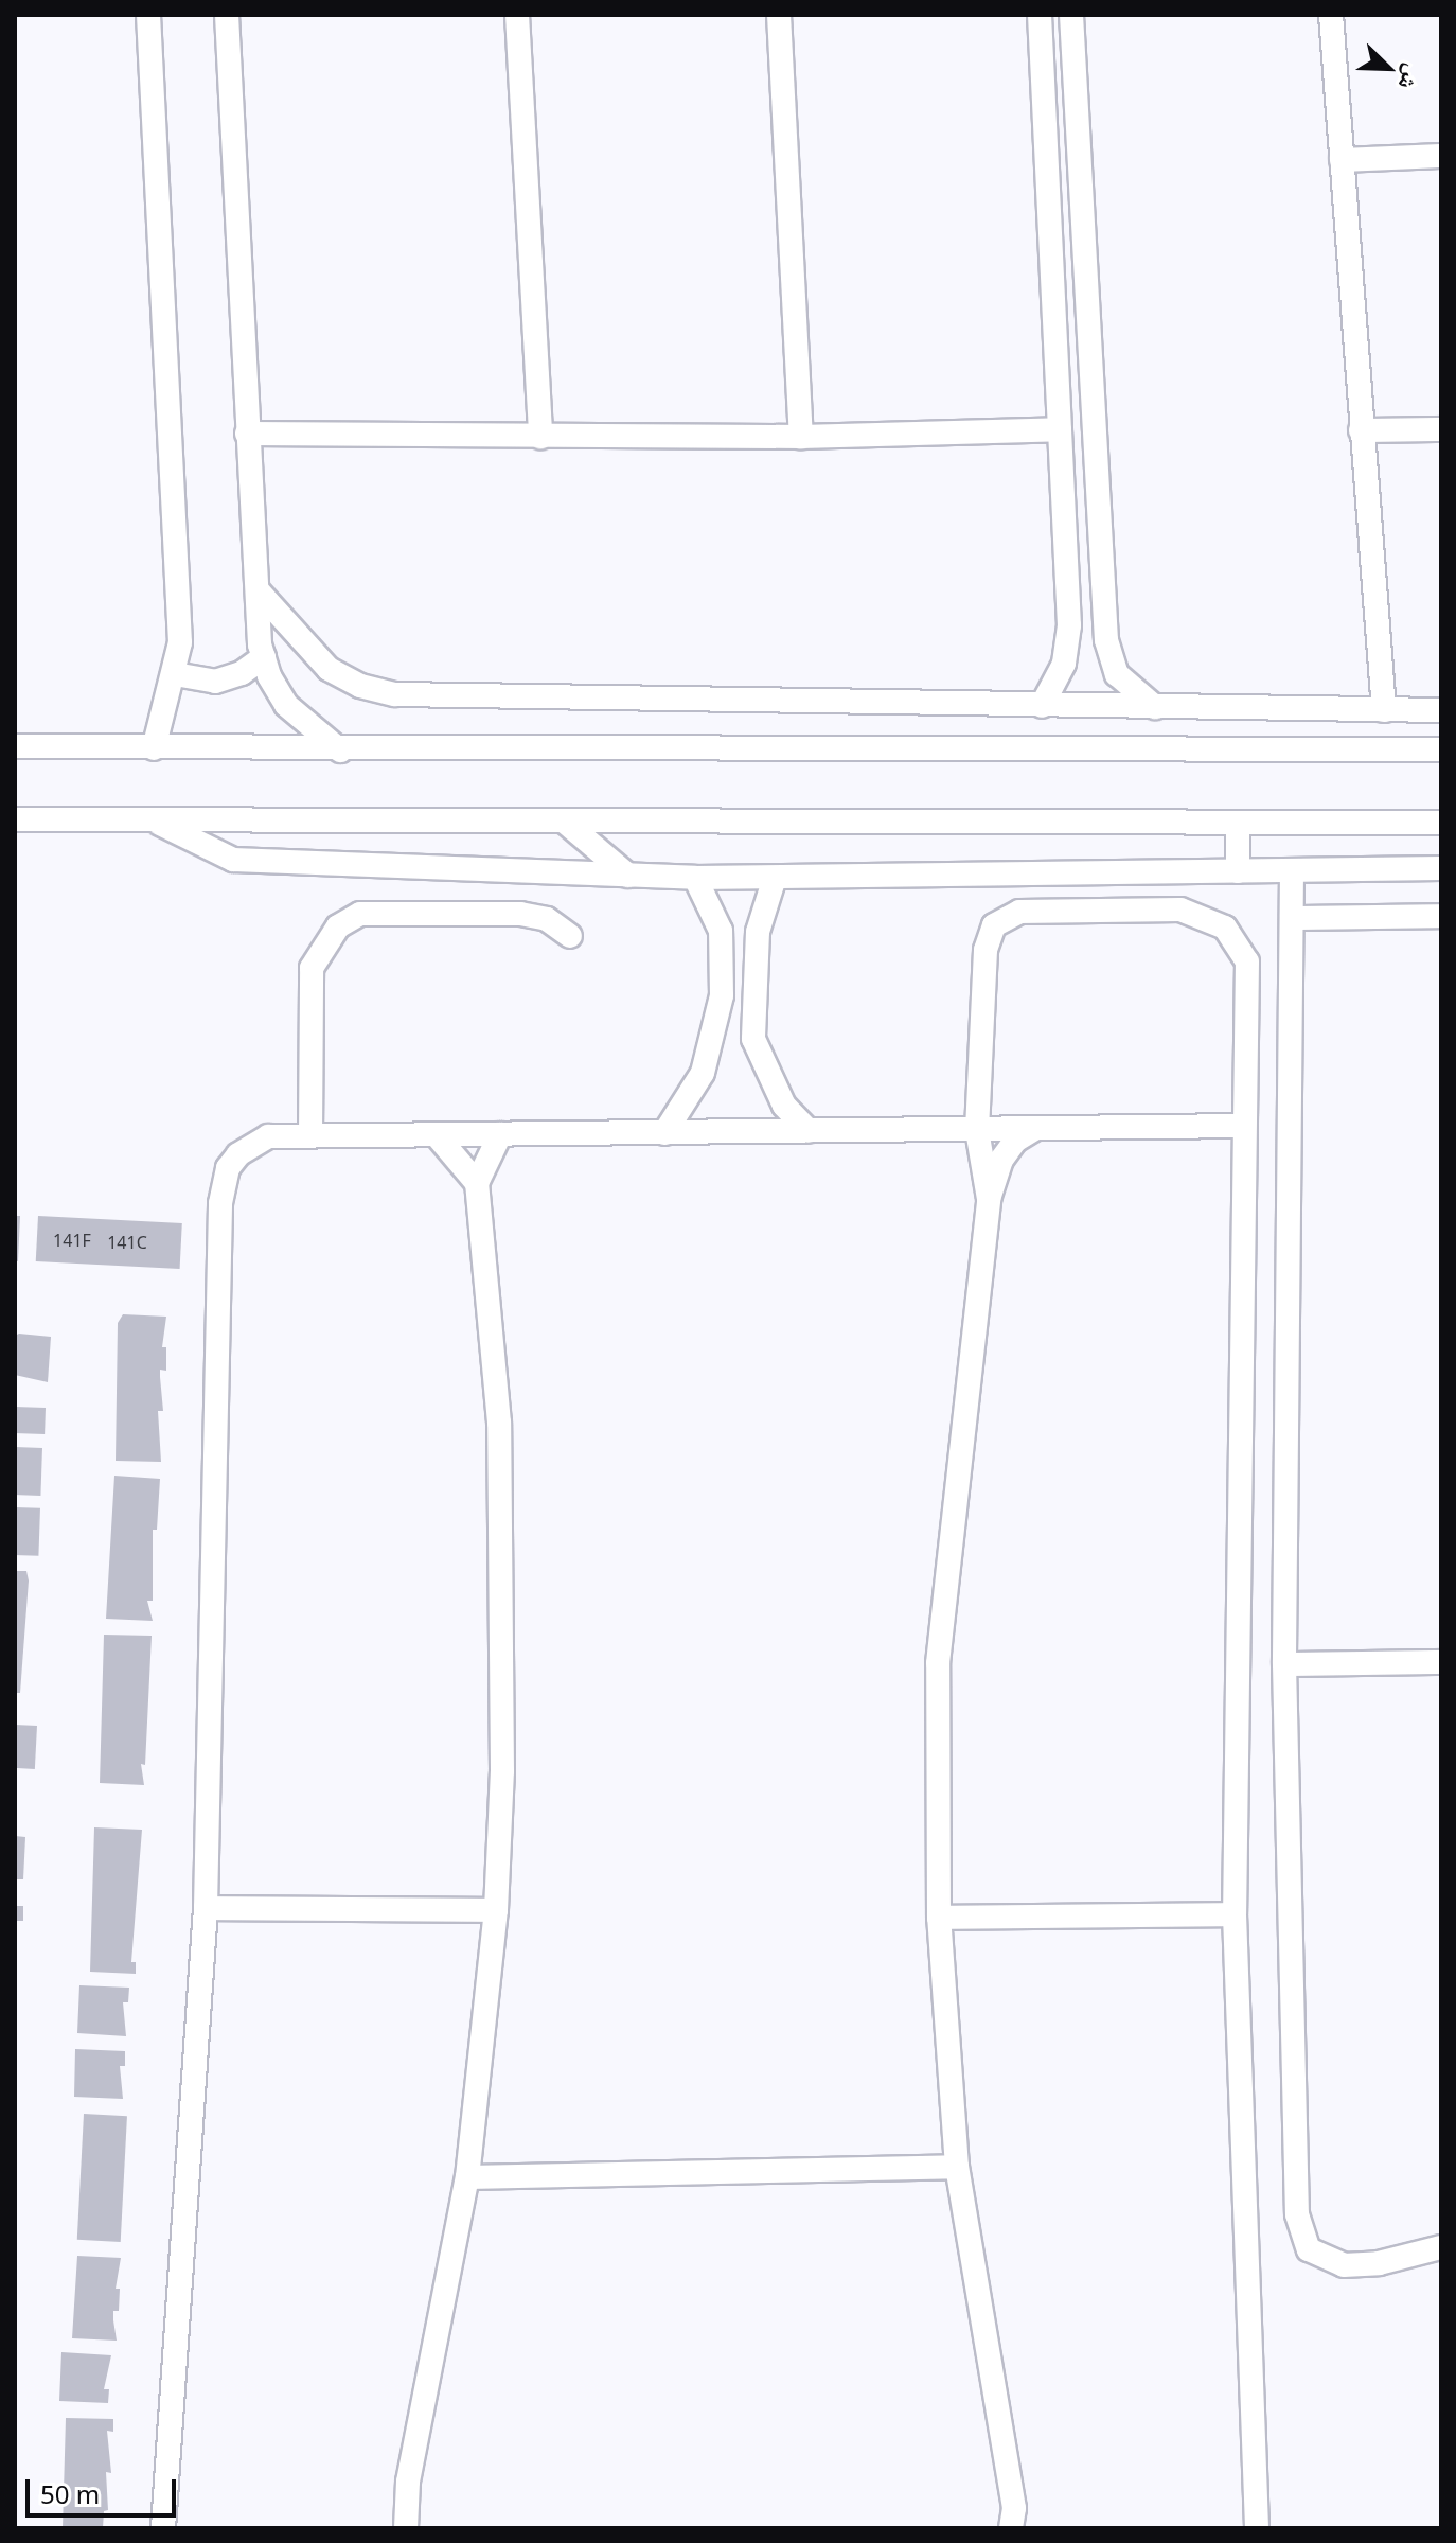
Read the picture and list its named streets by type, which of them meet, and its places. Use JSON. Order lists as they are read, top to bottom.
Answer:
{
  "house_numbers": ["141F", "141C"],
  "scale_bar": "50 m",
  "north": "bottom right"
}
